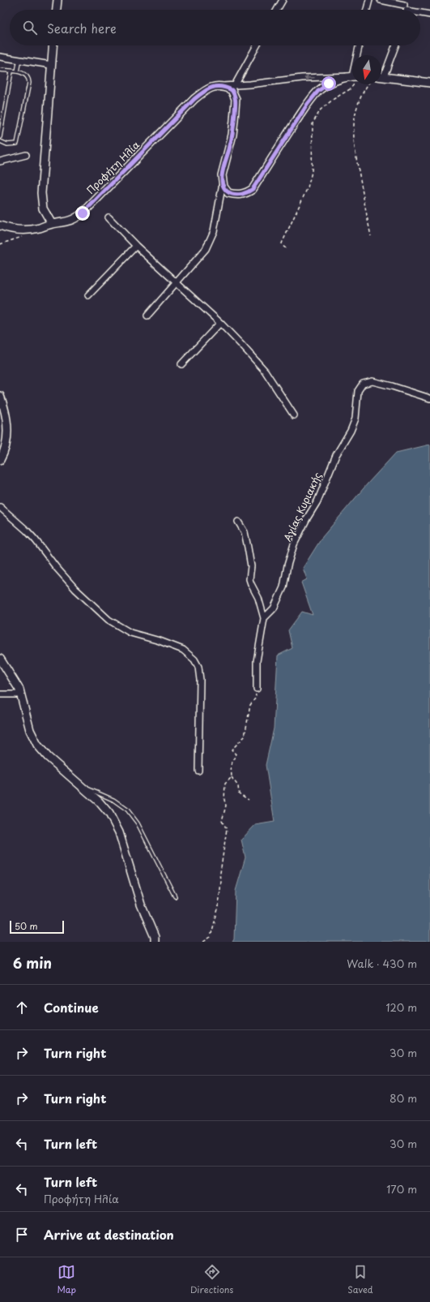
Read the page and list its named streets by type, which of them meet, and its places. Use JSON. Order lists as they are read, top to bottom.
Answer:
{
  "streets": {
    "street": ["Προφήτη Ηλία", "Αγίας Κυριακής"]
  },
  "scale_bar": "50 m",
  "north": "bottom",
  "page": {
    "search": "Search here",
    "scale": "50 m",
    "heading": ["6 min", "Walk · 430 m"],
    "list": [
      ["Continue", "120 m"],
      ["Turn right", "30 m"],
      ["Turn right", "80 m"],
      ["Turn left", "30 m"],
      ["Turn left", "Προφήτη Ηλία", "170 m"],
      "Arrive at destination"
    ],
    "nav": ["Map", "Directions", "Saved"]
  }
}
